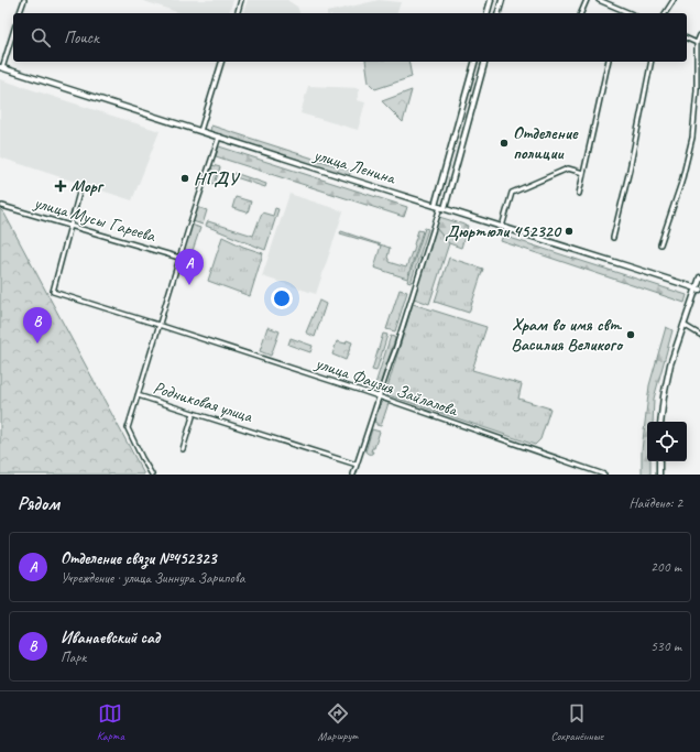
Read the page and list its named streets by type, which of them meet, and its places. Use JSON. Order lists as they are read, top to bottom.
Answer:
{
  "streets": {
    "main road": ["улица Ленина"],
    "street": ["улица Мусы Гареева", "улица Фаузия Зайлалова", "Родниковая улица"]
  },
  "crossings": [
    ["улица Мусы Гареева", "улица Фаузия Зайлалова"]
  ],
  "places": {
    "other": [
      "Отделение полиции",
      "НГДУ",
      "Дюртюли 452320",
      "Храм во имя свт. Василия Великого"
    ],
    "health": ["Морг"]
  },
  "page": {
    "search": "Поиск",
    "pins": ["A", "B"],
    "heading": ["Рядом", "Найдено: 2"],
    "list": [
      {
        "mark": "A",
        "name": "Отделение связи №452323",
        "note": "Учреждение · улица Зиннура Зарипова",
        "value": "200 m"
      },
      {
        "mark": "B",
        "name": "Иванаевский сад",
        "note": "Парк",
        "value": "530 m"
      }
    ],
    "nav": ["Карта", "Маршрут", "Сохранённые"]
  }
}
